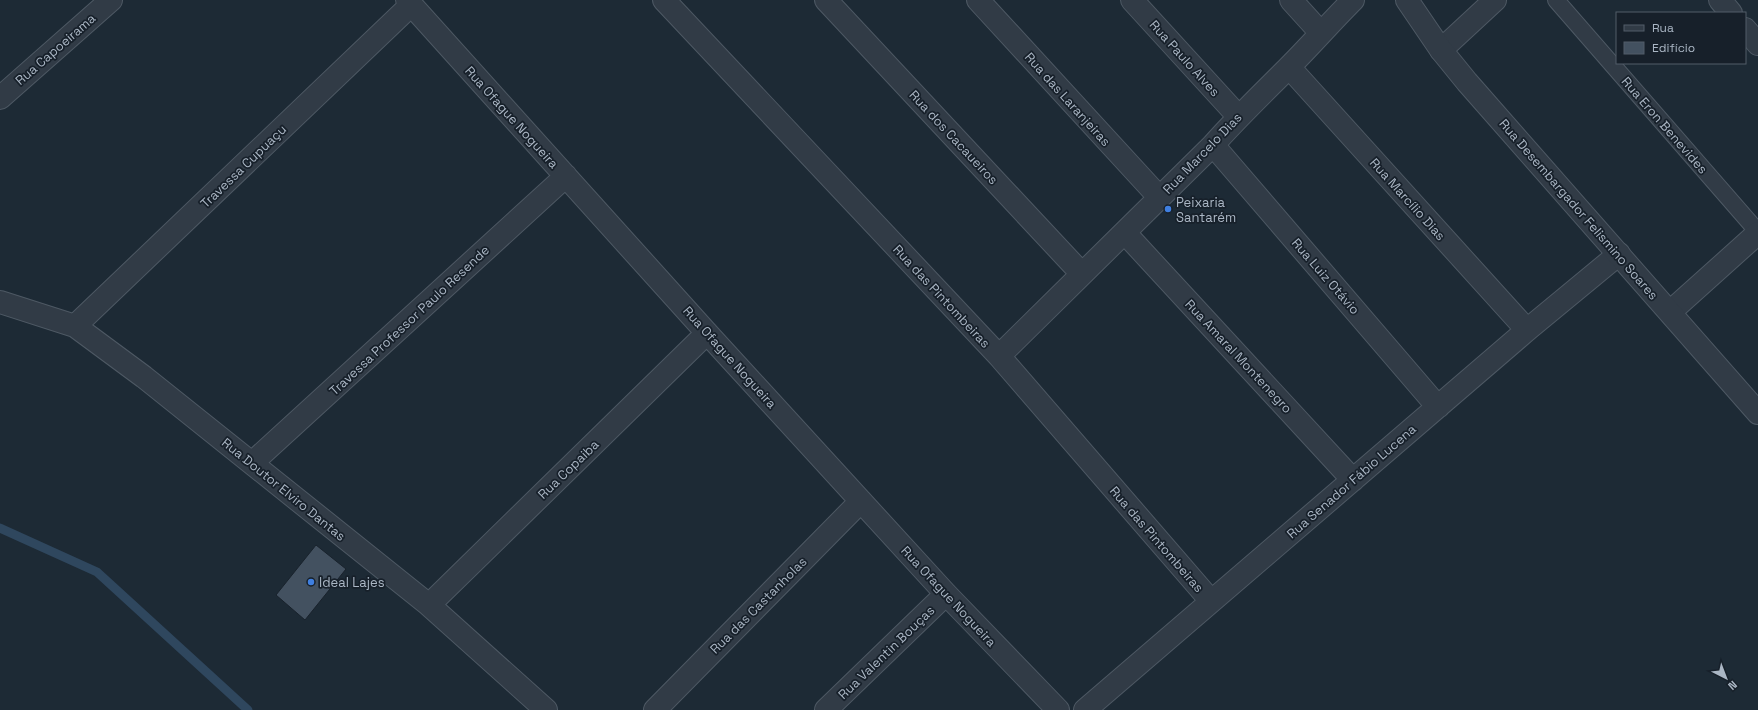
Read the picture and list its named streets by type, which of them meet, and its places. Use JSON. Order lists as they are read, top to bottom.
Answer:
{
  "streets": {
    "street": [
      "Rua Capoeirama",
      "Rua Paulo Alves",
      "Rua das Laranjeiras",
      "Rua Ofague Nogueira",
      "Rua dos Cacaueiros",
      "Rua Marcelo Dias",
      "Travessa Cupuaçu",
      "Rua Marcílio Dias",
      "Rua Desembargador Felismino Soares",
      "Rua Luiz Otávio",
      "Rua das Pintombeiras",
      "Travessa Professor Paulo Resende",
      "Rua Amaral Montenegro",
      "Rua Copaiba",
      "Rua Senador Fábio Lucena",
      "Rua Doutor Elviro Dantas",
      "Rua das Castanholas",
      "Rua Valentin Bouças"
    ],
    "lane": ["Rua Eron Benevides"]
  },
  "crossings": [
    ["Rua Paulo Alves", "Rua Marcelo Dias"],
    ["Rua das Laranjeiras", "Rua Marcelo Dias"],
    ["Rua Ofague Nogueira", "Travessa Cupuaçu"],
    ["Rua Ofague Nogueira", "Travessa Professor Paulo Resende"],
    ["Rua Ofague Nogueira", "Rua Copaiba"],
    ["Rua Ofague Nogueira", "Rua das Castanholas"],
    ["Rua Ofague Nogueira", "Rua Valentin Bouças"],
    ["Rua dos Cacaueiros", "Rua Marcelo Dias"],
    ["Rua Marcelo Dias", "Rua Marcílio Dias"],
    ["Rua Marcelo Dias", "Rua Luiz Otávio"],
    ["Rua Marcelo Dias", "Rua das Pintombeiras"],
    ["Rua Marcelo Dias", "Rua Amaral Montenegro"],
    ["Travessa Cupuaçu", "Rua Doutor Elviro Dantas"],
    ["Rua Marcílio Dias", "Rua Senador Fábio Lucena"],
    ["Rua Desembargador Felismino Soares", "Rua Senador Fábio Lucena"],
    ["Rua Luiz Otávio", "Rua Senador Fábio Lucena"],
    ["Rua das Pintombeiras", "Rua Senador Fábio Lucena"],
    ["Travessa Professor Paulo Resende", "Rua Doutor Elviro Dantas"],
    ["Rua Amaral Montenegro", "Rua Senador Fábio Lucena"],
    ["Rua Copaiba", "Rua Doutor Elviro Dantas"]
  ],
  "places": ["Peixaria Santarém", "Ideal Lajes"],
  "legend": ["Rua", "Edifício"],
  "north": "bottom right"
}
